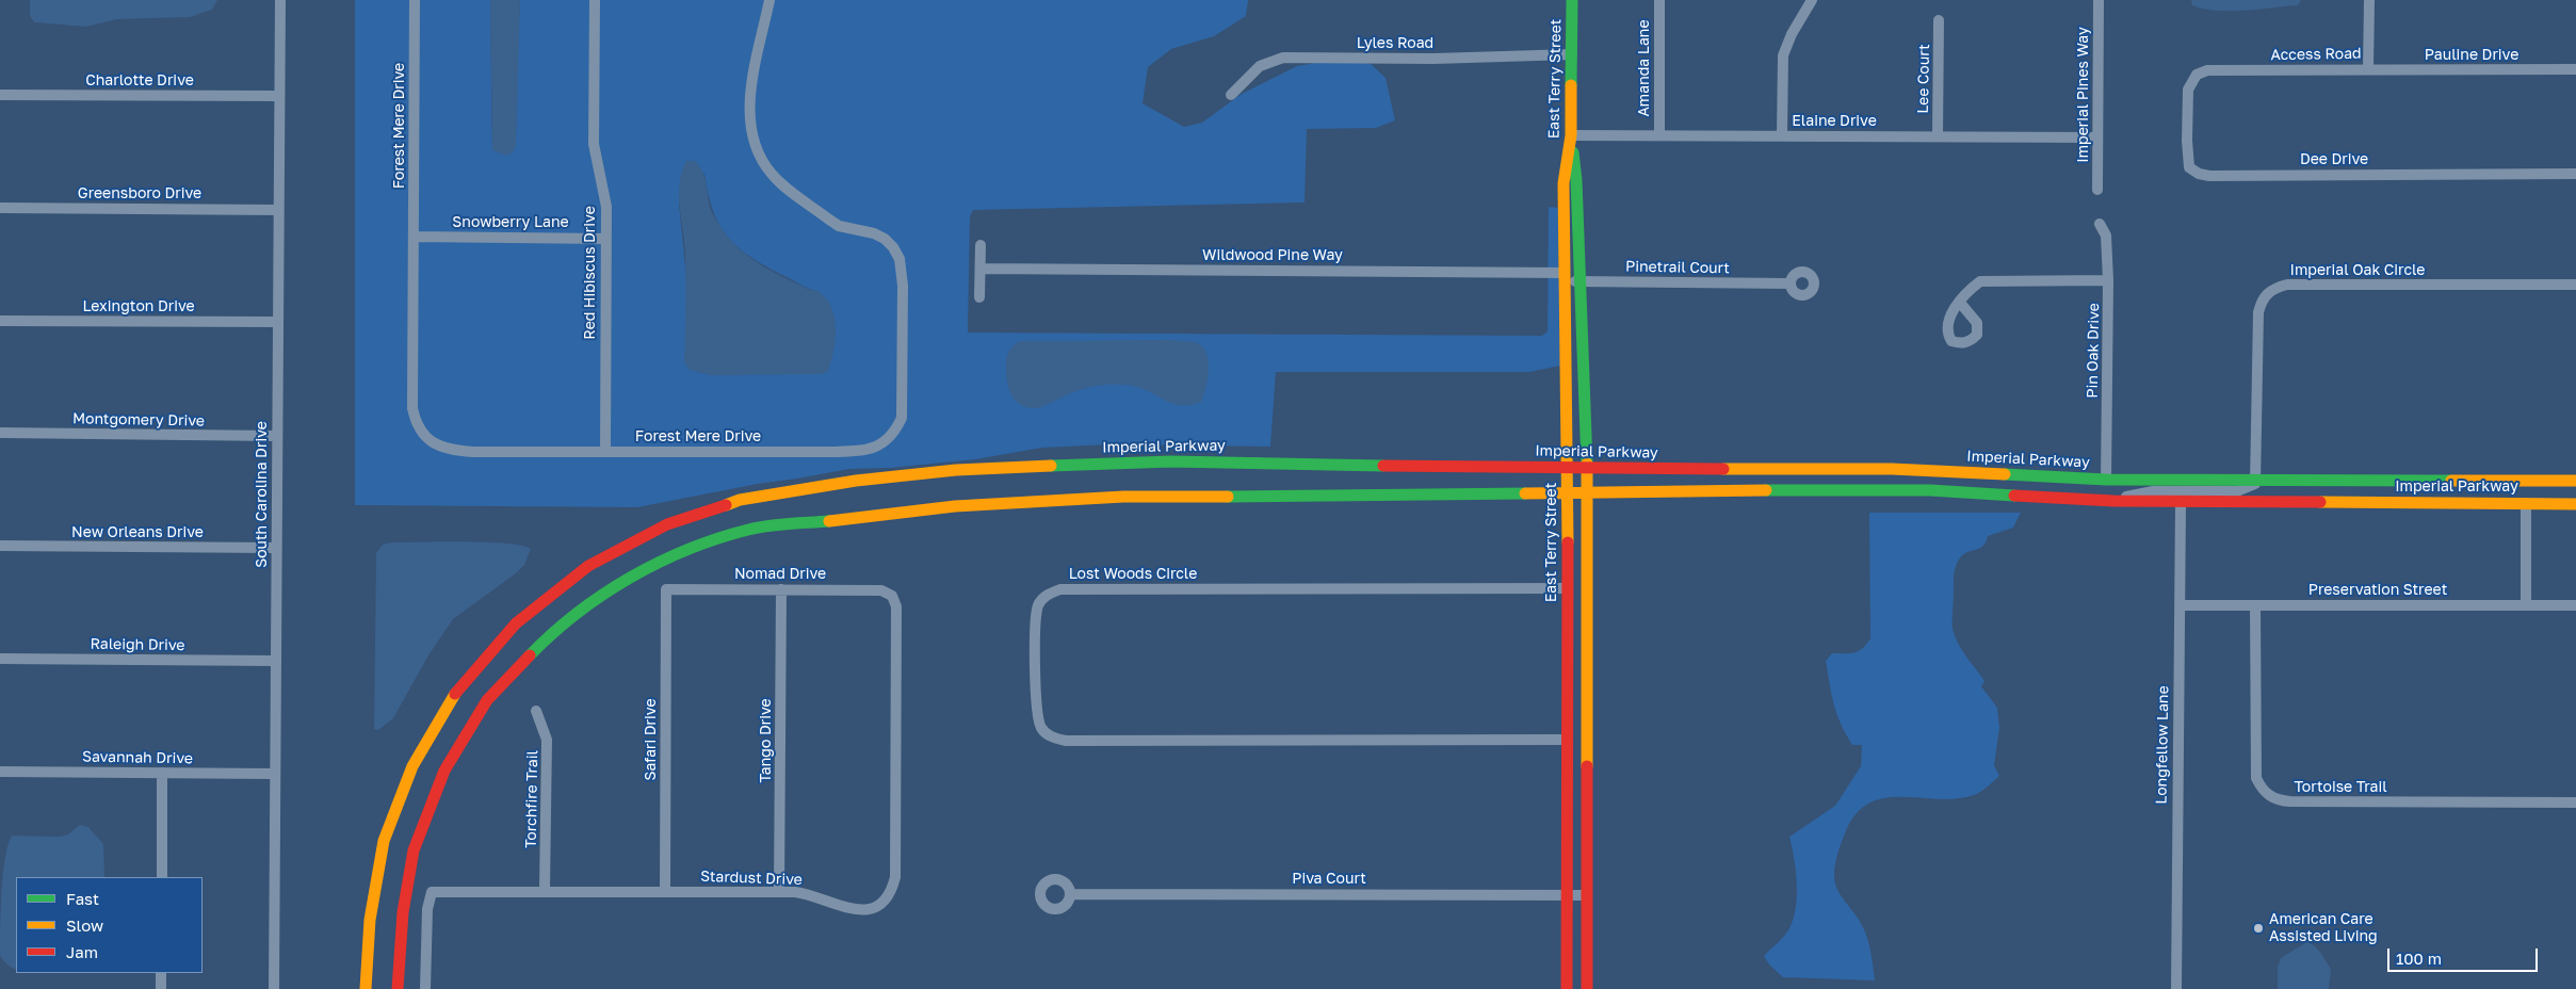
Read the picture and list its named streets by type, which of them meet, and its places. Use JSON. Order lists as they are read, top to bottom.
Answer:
{
  "streets": {
    "main road": ["East Terry Street", "Imperial Parkway"],
    "street": [
      "Lyles Road",
      "Access Road",
      "Pauline Drive",
      "Amanda Lane",
      "Lee Court",
      "Charlotte Drive",
      "Imperial Pines Way",
      "Elaine Drive",
      "Forest Mere Drive",
      "Dee Drive",
      "Greensboro Drive",
      "Snowberry Lane",
      "Wildwood Pine Way",
      "Pinetrail Court",
      "Imperial Oak Circle",
      "Red Hibiscus Drive",
      "Lexington Drive",
      "Pin Oak Drive",
      "Montgomery Drive",
      "South Carolina Drive",
      "New Orleans Drive",
      "Nomad Drive",
      "Lost Woods Circle",
      "Preservation Street",
      "Raleigh Drive",
      "Safari Drive",
      "Tango Drive",
      "Longfellow Lane",
      "Savannah Drive",
      "Tortoise Trail",
      "Torchfire Trail",
      "Stardust Drive",
      "Piva Court"
    ]
  },
  "crossings": [
    ["Lyles Road", "East Terry Street"],
    ["Access Road", "Pauline Drive"],
    ["Access Road", "Dee Drive"],
    ["Amanda Lane", "Elaine Drive"],
    ["East Terry Street", "Elaine Drive"],
    ["East Terry Street", "Wildwood Pine Way"],
    ["East Terry Street", "Pinetrail Court"],
    ["East Terry Street", "Imperial Parkway"],
    ["East Terry Street", "Lost Woods Circle"],
    ["East Terry Street", "Piva Court"],
    ["Lee Court", "Elaine Drive"],
    ["Charlotte Drive", "South Carolina Drive"],
    ["Imperial Pines Way", "Elaine Drive"],
    ["Forest Mere Drive", "Snowberry Lane"],
    ["Forest Mere Drive", "Red Hibiscus Drive"],
    ["Greensboro Drive", "South Carolina Drive"],
    ["Snowberry Lane", "Red Hibiscus Drive"],
    ["Wildwood Pine Way", "Pinetrail Court"],
    ["Imperial Oak Circle", "Imperial Parkway"],
    ["Lexington Drive", "South Carolina Drive"],
    ["Pin Oak Drive", "Imperial Parkway"],
    ["Montgomery Drive", "South Carolina Drive"],
    ["Imperial Parkway", "Longfellow Lane"],
    ["South Carolina Drive", "New Orleans Drive"],
    ["South Carolina Drive", "Raleigh Drive"],
    ["South Carolina Drive", "Savannah Drive"],
    ["Nomad Drive", "Safari Drive"],
    ["Nomad Drive", "Tango Drive"],
    ["Nomad Drive", "Stardust Drive"],
    ["Preservation Street", "Longfellow Lane"],
    ["Preservation Street", "Tortoise Trail"],
    ["Safari Drive", "Stardust Drive"],
    ["Tango Drive", "Stardust Drive"],
    ["Torchfire Trail", "Stardust Drive"]
  ],
  "places": ["American Care Assisted Living"],
  "legend": ["Fast", "Slow", "Jam"],
  "scale_bar": "100 m"
}
